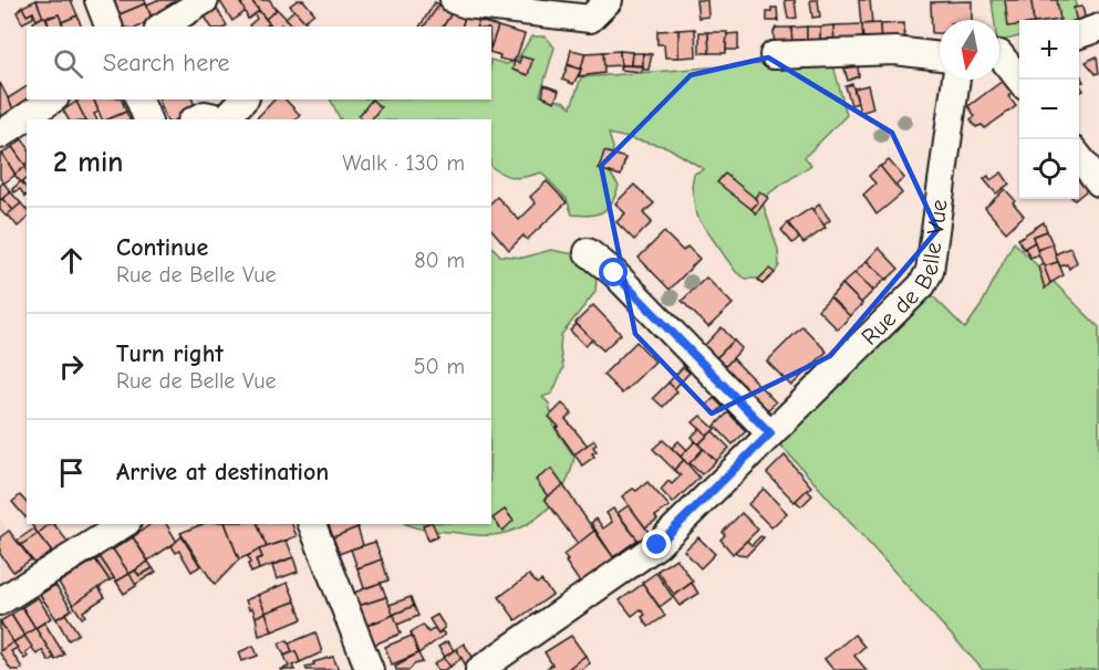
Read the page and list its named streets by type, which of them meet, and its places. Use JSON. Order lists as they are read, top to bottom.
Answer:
{
  "streets": {
    "street": ["Rue de Belle Vue"]
  },
  "north": "bottom",
  "page": {
    "map_buttons": ["+", "−"],
    "search": "Search here",
    "heading": ["2 min", "Walk · 130 m"],
    "list": [
      ["Continue", "Rue de Belle Vue", "80 m"],
      ["Turn right", "Rue de Belle Vue", "50 m"],
      "Arrive at destination"
    ]
  }
}
